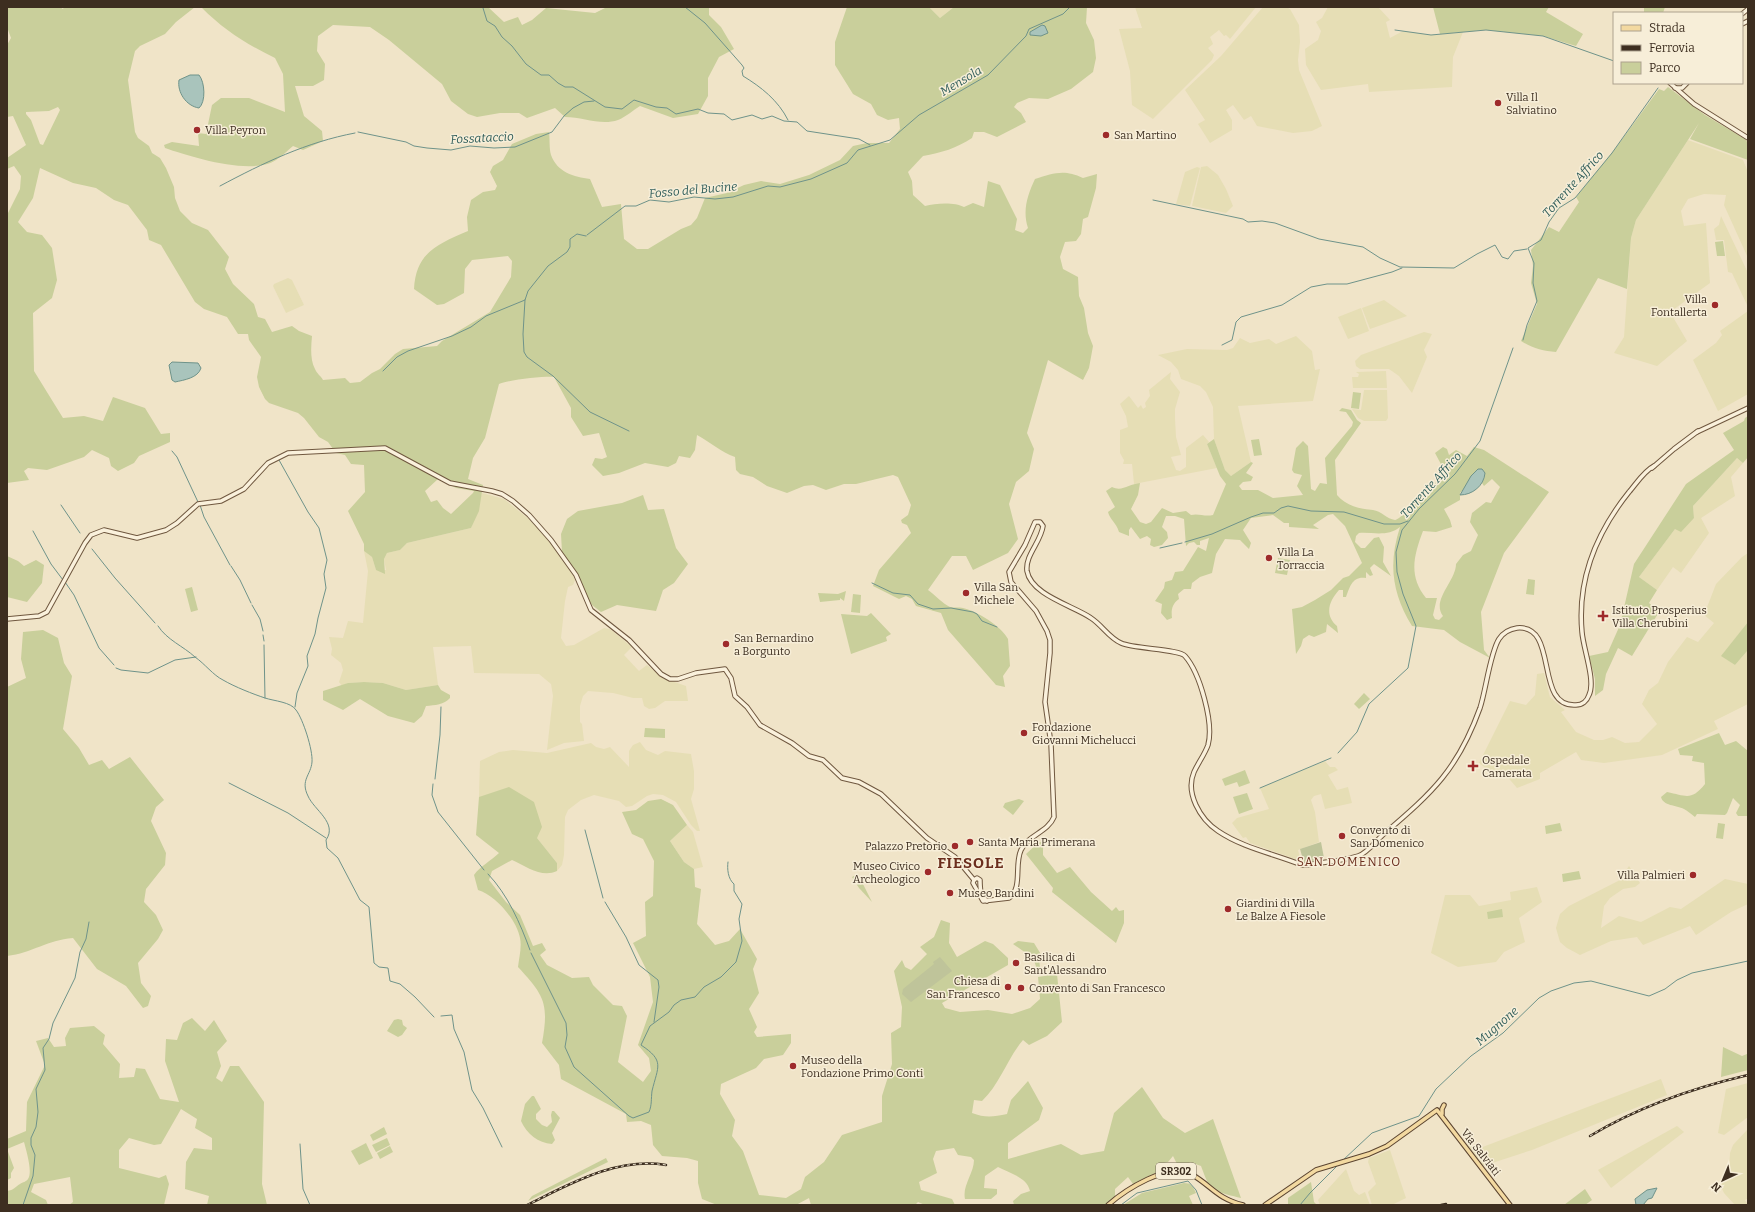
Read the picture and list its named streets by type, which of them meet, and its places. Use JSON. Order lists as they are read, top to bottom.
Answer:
{
  "streets": {
    "main road": ["Via Salviati", "SR302"]
  },
  "districts": ["SAN DOMENICO", "FIESOLE"],
  "water": [
    "Mensola",
    "Fossataccio",
    "Torrente Affrico",
    "Fosso del Bucine",
    "Mugnone"
  ],
  "places": {
    "other": [
      "Villa Il Salviatino",
      "Villa Peyron",
      "San Martino",
      "Villa Fontallerta",
      "Villa La Torraccia",
      "Villa San Michele",
      "San Bernardino a Borgunto",
      "Fondazione Giovanni Michelucci",
      "Convento di San Domenico",
      "Santa Maria Primerana",
      "Palazzo Pretorio",
      "Museo Civico Archeologico",
      "Villa Palmieri",
      "Museo Bandini",
      "Giardini di Villa Le Balze A Fiesole",
      "Basilica di Sant'Alessandro",
      "Chiesa di San Francesco",
      "Convento di San Francesco",
      "Museo della Fondazione Primo Conti"
    ],
    "health": ["Istituto Prosperius Villa Cherubini", "Ospedale Camerata"]
  },
  "legend": ["Strada", "Ferrovia", "Parco"],
  "north": "bottom left"
}
